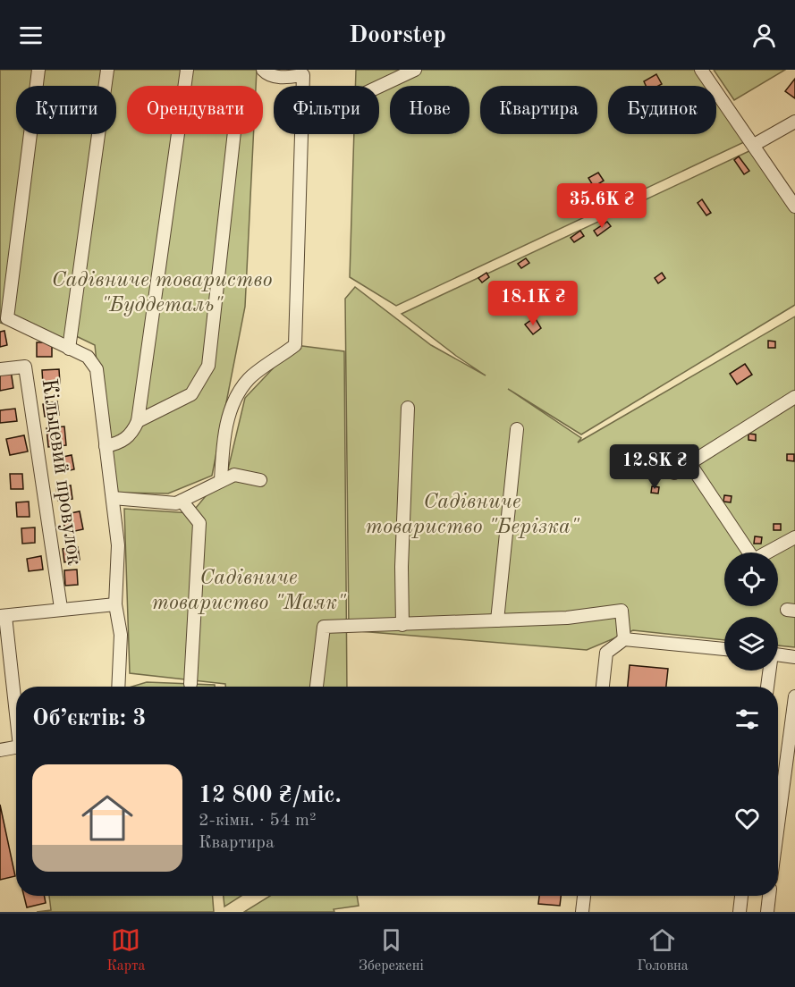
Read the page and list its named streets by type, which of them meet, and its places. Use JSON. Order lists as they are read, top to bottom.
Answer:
{
  "streets": {
    "street": ["Кільцевий провулок"]
  },
  "parks": ["Садівниче товариство \"Буддеталь\"", "Садівниче товариство \"Берізка\"", "Садівниче товариство \"Маяк\""],
  "page": {
    "header": "Doorstep",
    "chip": [
      "Купити",
      "Орендувати",
      "Фільтри",
      "Нове",
      "Квартира",
      "Будинок"
    ],
    "price": ["35.6K ₴", "18.1K ₴", "12.8K ₴"],
    "heading": "Об’єктів: 3",
    "list": [
      {
        "name": "12 800 ₴/міс.",
        "note": "2-кімн. · 54 m² · Квартира"
      }
    ],
    "tabs": ["Карта", "Збережені", "Головна"]
  }
}
